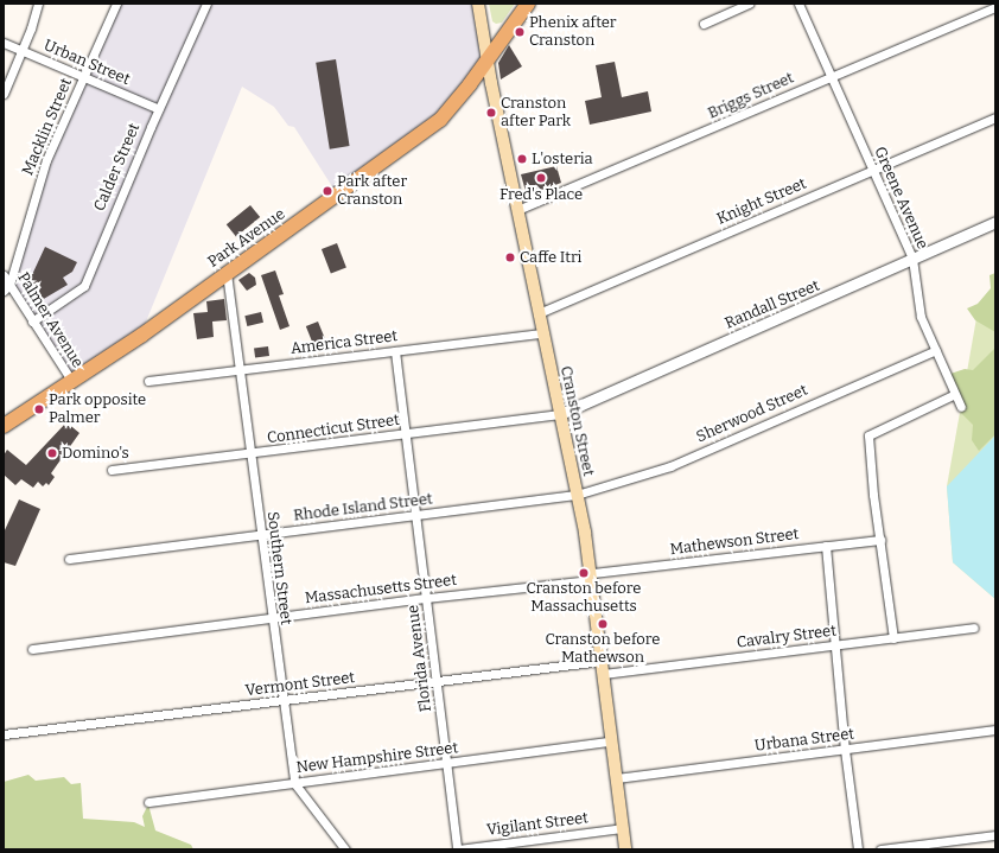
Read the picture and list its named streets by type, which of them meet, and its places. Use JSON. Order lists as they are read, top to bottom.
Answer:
{
  "streets": {
    "main road": ["Park Avenue", "Cranston Street"],
    "street": [
      "Urban Street",
      "Briggs Street",
      "Macklin Street",
      "Calder Street",
      "Greene Avenue",
      "Knight Street",
      "Randall Street",
      "Palmer Avenue",
      "America Street",
      "Sherwood Street",
      "Connecticut Street",
      "Rhode Island Street",
      "Mathewson Street",
      "Southern Street",
      "Massachusetts Street",
      "Cavalry Street",
      "Florida Avenue",
      "Vermont Street",
      "Urbana Street",
      "New Hampshire Street",
      "Vigilant Street"
    ]
  },
  "crossings": [
    ["Urban Street", "Macklin Street"],
    ["Urban Street", "Calder Street"],
    ["Briggs Street", "Greene Avenue"],
    ["Briggs Street", "Cranston Street"],
    ["Macklin Street", "Palmer Avenue"],
    ["Calder Street", "Palmer Avenue"],
    ["Greene Avenue", "Knight Street"],
    ["Greene Avenue", "Randall Street"],
    ["Greene Avenue", "Sherwood Street"],
    ["Knight Street", "Cranston Street"],
    ["Park Avenue", "Palmer Avenue"],
    ["Park Avenue", "Cranston Street"],
    ["Park Avenue", "Southern Street"],
    ["Randall Street", "Cranston Street"],
    ["Randall Street", "Connecticut Street"],
    ["America Street", "Cranston Street"],
    ["America Street", "Southern Street"],
    ["America Street", "Florida Avenue"],
    ["Sherwood Street", "Cranston Street"],
    ["Sherwood Street", "Rhode Island Street"],
    ["Cranston Street", "Connecticut Street"],
    ["Cranston Street", "Rhode Island Street"],
    ["Cranston Street", "Mathewson Street"],
    ["Cranston Street", "Massachusetts Street"],
    ["Cranston Street", "Cavalry Street"],
    ["Cranston Street", "Vermont Street"],
    ["Cranston Street", "Urbana Street"],
    ["Cranston Street", "New Hampshire Street"],
    ["Cranston Street", "Vigilant Street"],
    ["Connecticut Street", "Southern Street"],
    ["Connecticut Street", "Florida Avenue"],
    ["Rhode Island Street", "Southern Street"],
    ["Rhode Island Street", "Florida Avenue"],
    ["Mathewson Street", "Massachusetts Street"],
    ["Southern Street", "Massachusetts Street"],
    ["Southern Street", "Vermont Street"],
    ["Southern Street", "New Hampshire Street"],
    ["Massachusetts Street", "Florida Avenue"],
    ["Florida Avenue", "Vermont Street"],
    ["Florida Avenue", "New Hampshire Street"],
    ["Florida Avenue", "Vigilant Street"]
  ],
  "places": [
    "Phenix after Cranston",
    "Cranston after Park",
    "L'osteria",
    "Fred's Place",
    "Park after Cranston",
    "Caffe Itri",
    "Park opposite Palmer",
    "Domino's",
    "Cranston before Massachusetts",
    "Cranston before Mathewson"
  ]
}
